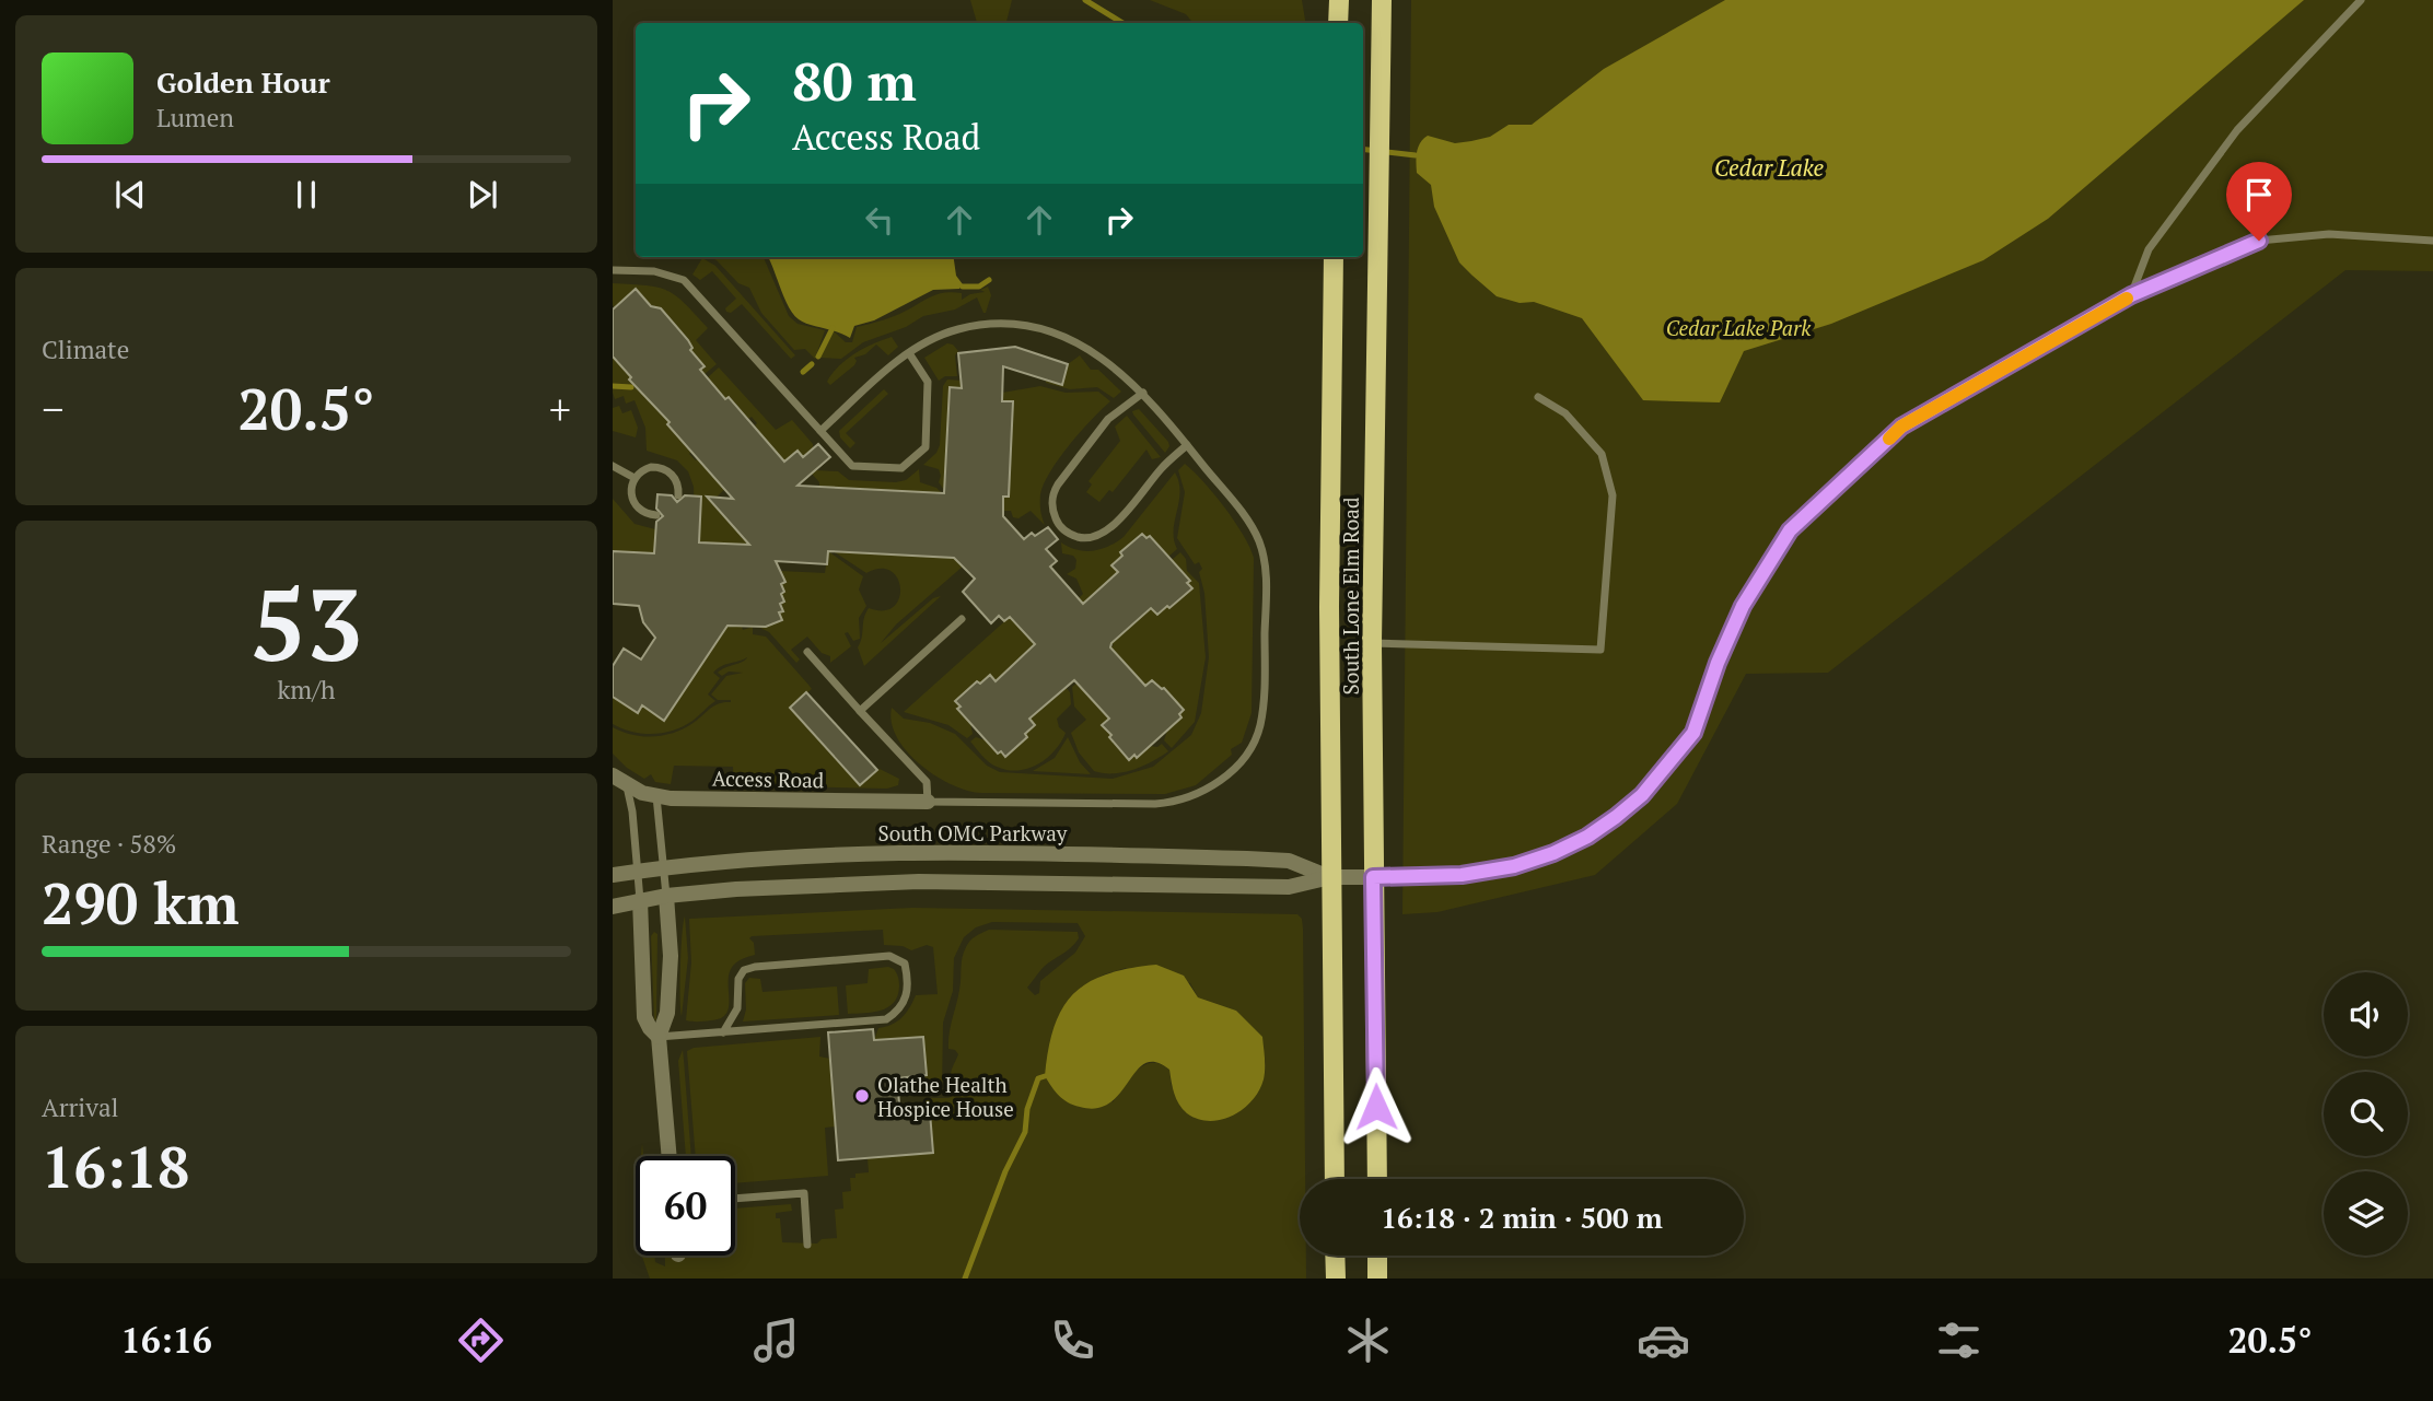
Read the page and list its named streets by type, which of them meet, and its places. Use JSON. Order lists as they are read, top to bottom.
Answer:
{
  "streets": {
    "main road": ["South Lone Elm Road"],
    "street": ["Access Road", "South OMC Parkway"]
  },
  "crossings": [
    ["South Lone Elm Road", "South OMC Parkway"]
  ],
  "water": ["Cedar Lake"],
  "parks": ["Cedar Lake Park"],
  "places": ["Olathe Health Hospice House"],
  "page": {
    "turn": ["80 m", "Access Road"],
    "song": ["Golden Hour", "Lumen"],
    "tile": [
      "Climate",
      ["53", "km/h"],
      ["Range · 58%", "290 km"],
      ["Arrival", "16:18"]
    ],
    "heat": ["−", "20.5°", "+"],
    "limit": "60",
    "trip": "16:18 · 2 min · 500 m",
    "tabs": ["16:16", "20.5°"]
  }
}
